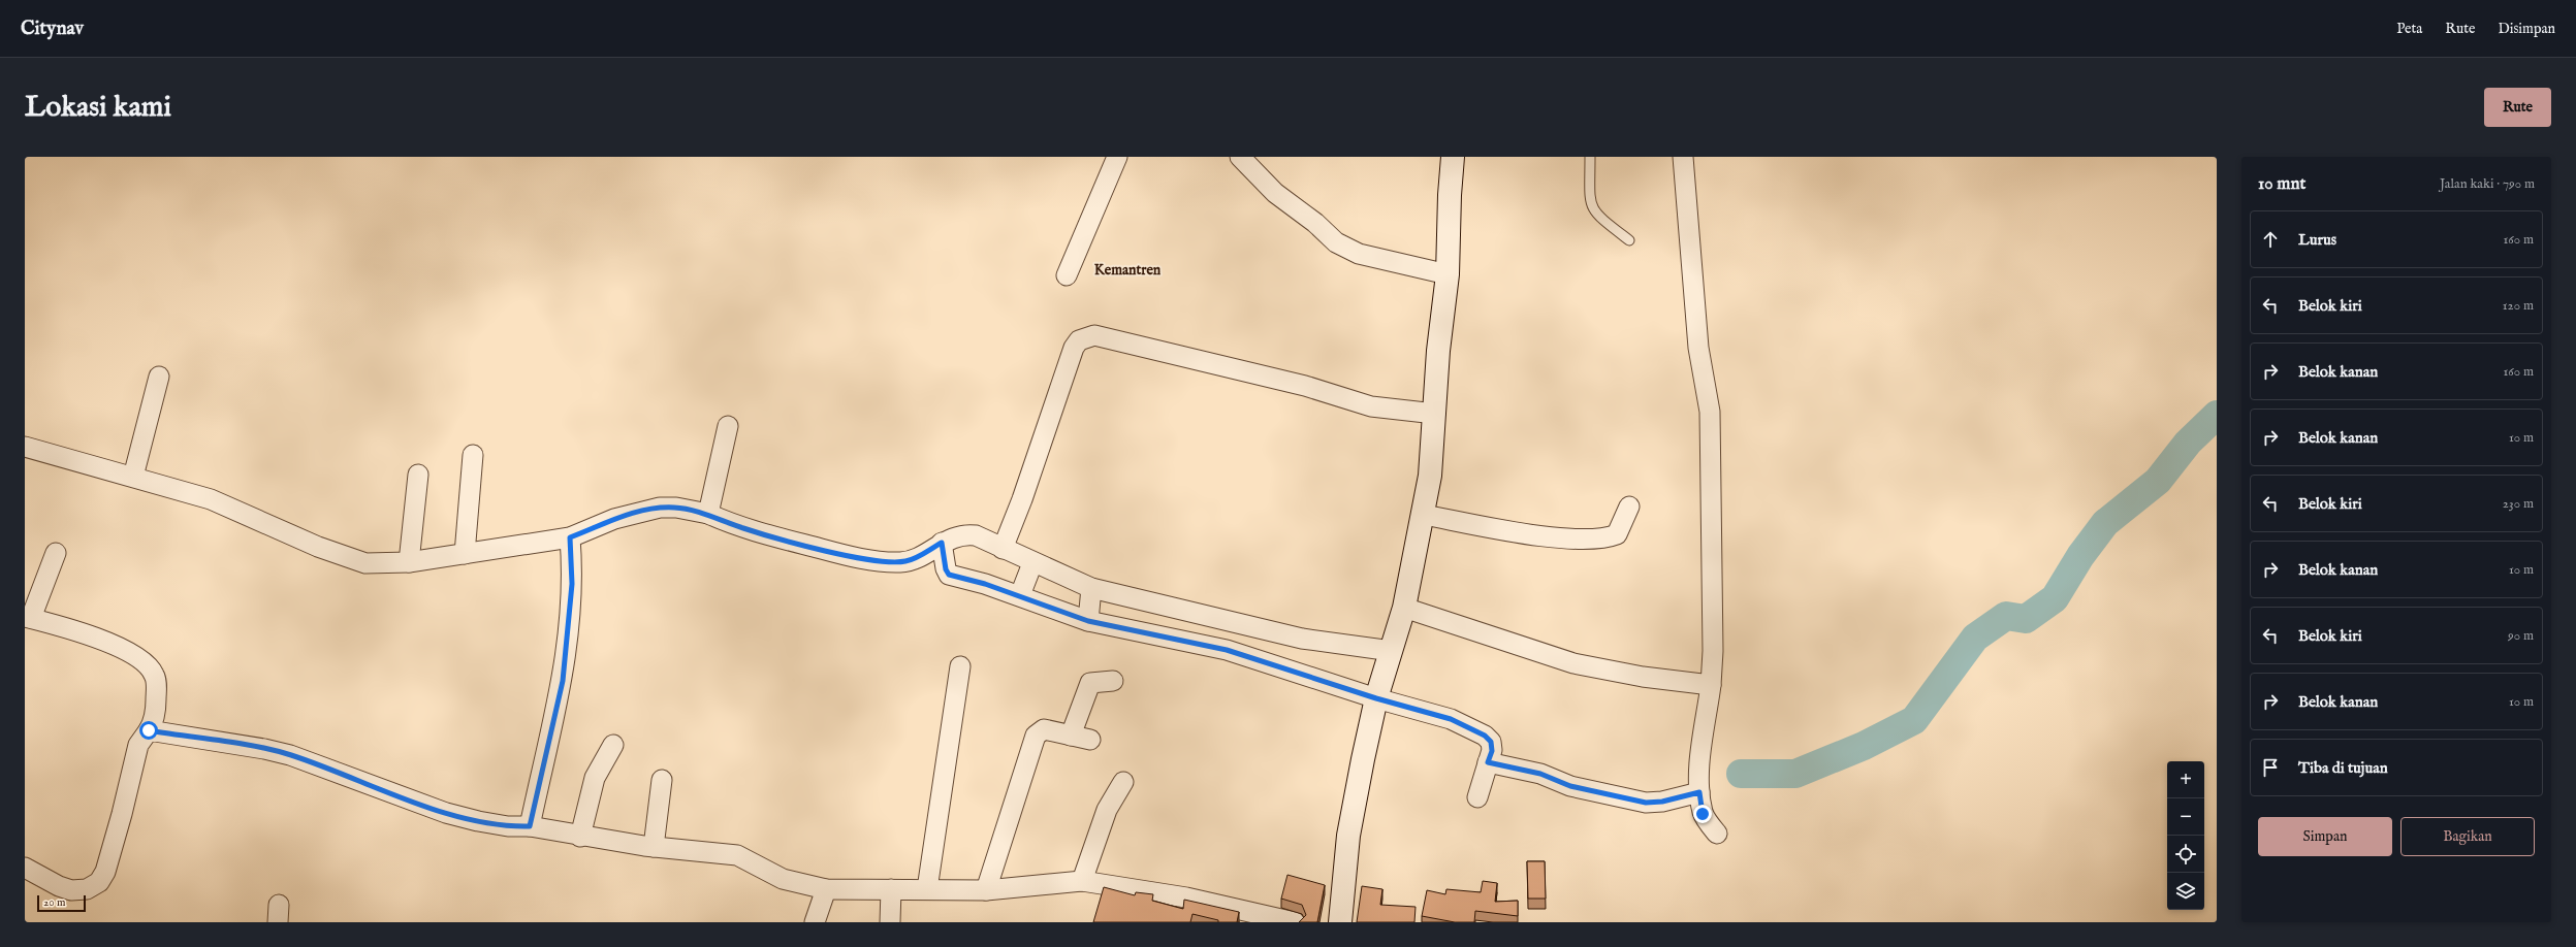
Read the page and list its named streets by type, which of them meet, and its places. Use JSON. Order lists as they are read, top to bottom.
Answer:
{
  "districts": ["Kemantren"],
  "scale_bar": "20 m",
  "page": {
    "header": "Citynav",
    "nav": ["Peta", "Rute", "Disimpan"],
    "buttons": [
      "Rute",
      ["Simpan", "Bagikan"]
    ],
    "title": "Lokasi kami",
    "heading": ["10 mnt", "Jalan kaki · 790 m"],
    "list": [
      ["Lurus", "160 m"],
      ["Belok kiri", "120 m"],
      ["Belok kanan", "160 m"],
      ["Belok kanan", "10 m"],
      ["Belok kiri", "230 m"],
      ["Belok kanan", "10 m"],
      ["Belok kiri", "90 m"],
      ["Belok kanan", "10 m"],
      "Tiba di tujuan"
    ],
    "map_buttons": ["+", "−"],
    "scale": "20 m"
  }
}
